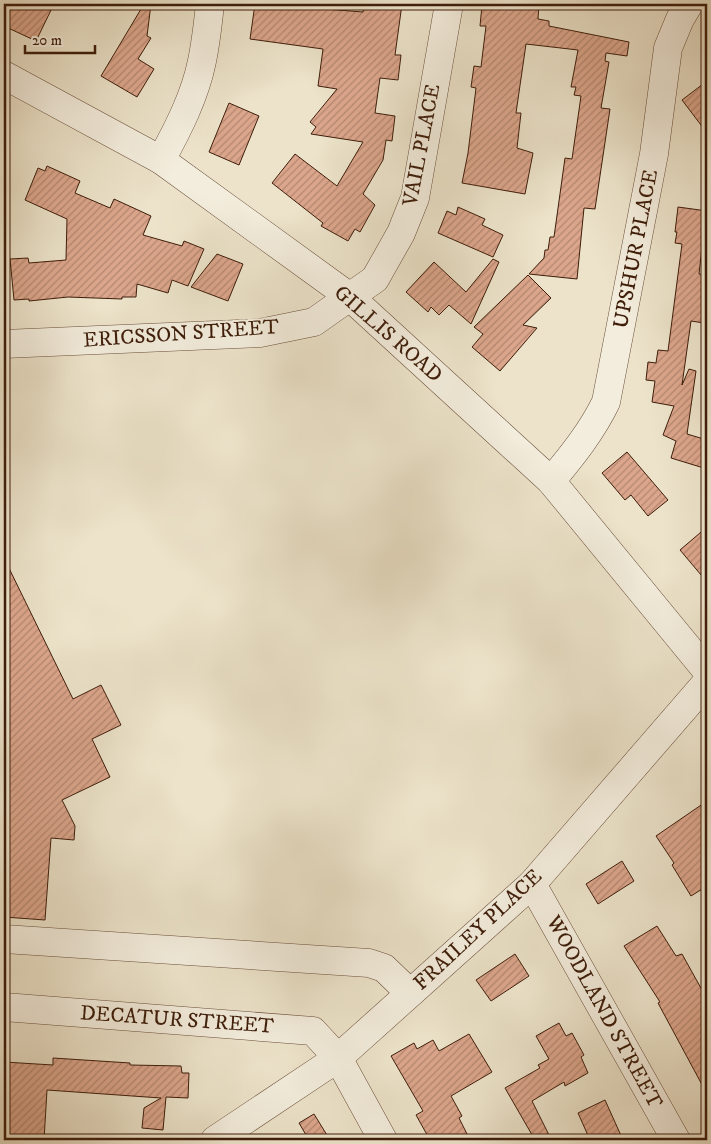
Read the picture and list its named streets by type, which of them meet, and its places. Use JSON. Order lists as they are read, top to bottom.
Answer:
{
  "streets": {
    "street": [
      "VAIL PLACE",
      "UPSHUR PLACE",
      "ERICSSON STREET",
      "GILLIS ROAD",
      "FRAILEY PLACE",
      "WOODLAND STREET",
      "DECATUR STREET"
    ]
  },
  "crossings": [
    ["VAIL PLACE", "ERICSSON STREET"],
    ["VAIL PLACE", "GILLIS ROAD"],
    ["UPSHUR PLACE", "GILLIS ROAD"],
    ["ERICSSON STREET", "GILLIS ROAD"],
    ["FRAILEY PLACE", "WOODLAND STREET"],
    ["FRAILEY PLACE", "DECATUR STREET"]
  ],
  "scale_bar": "20 m"
}
